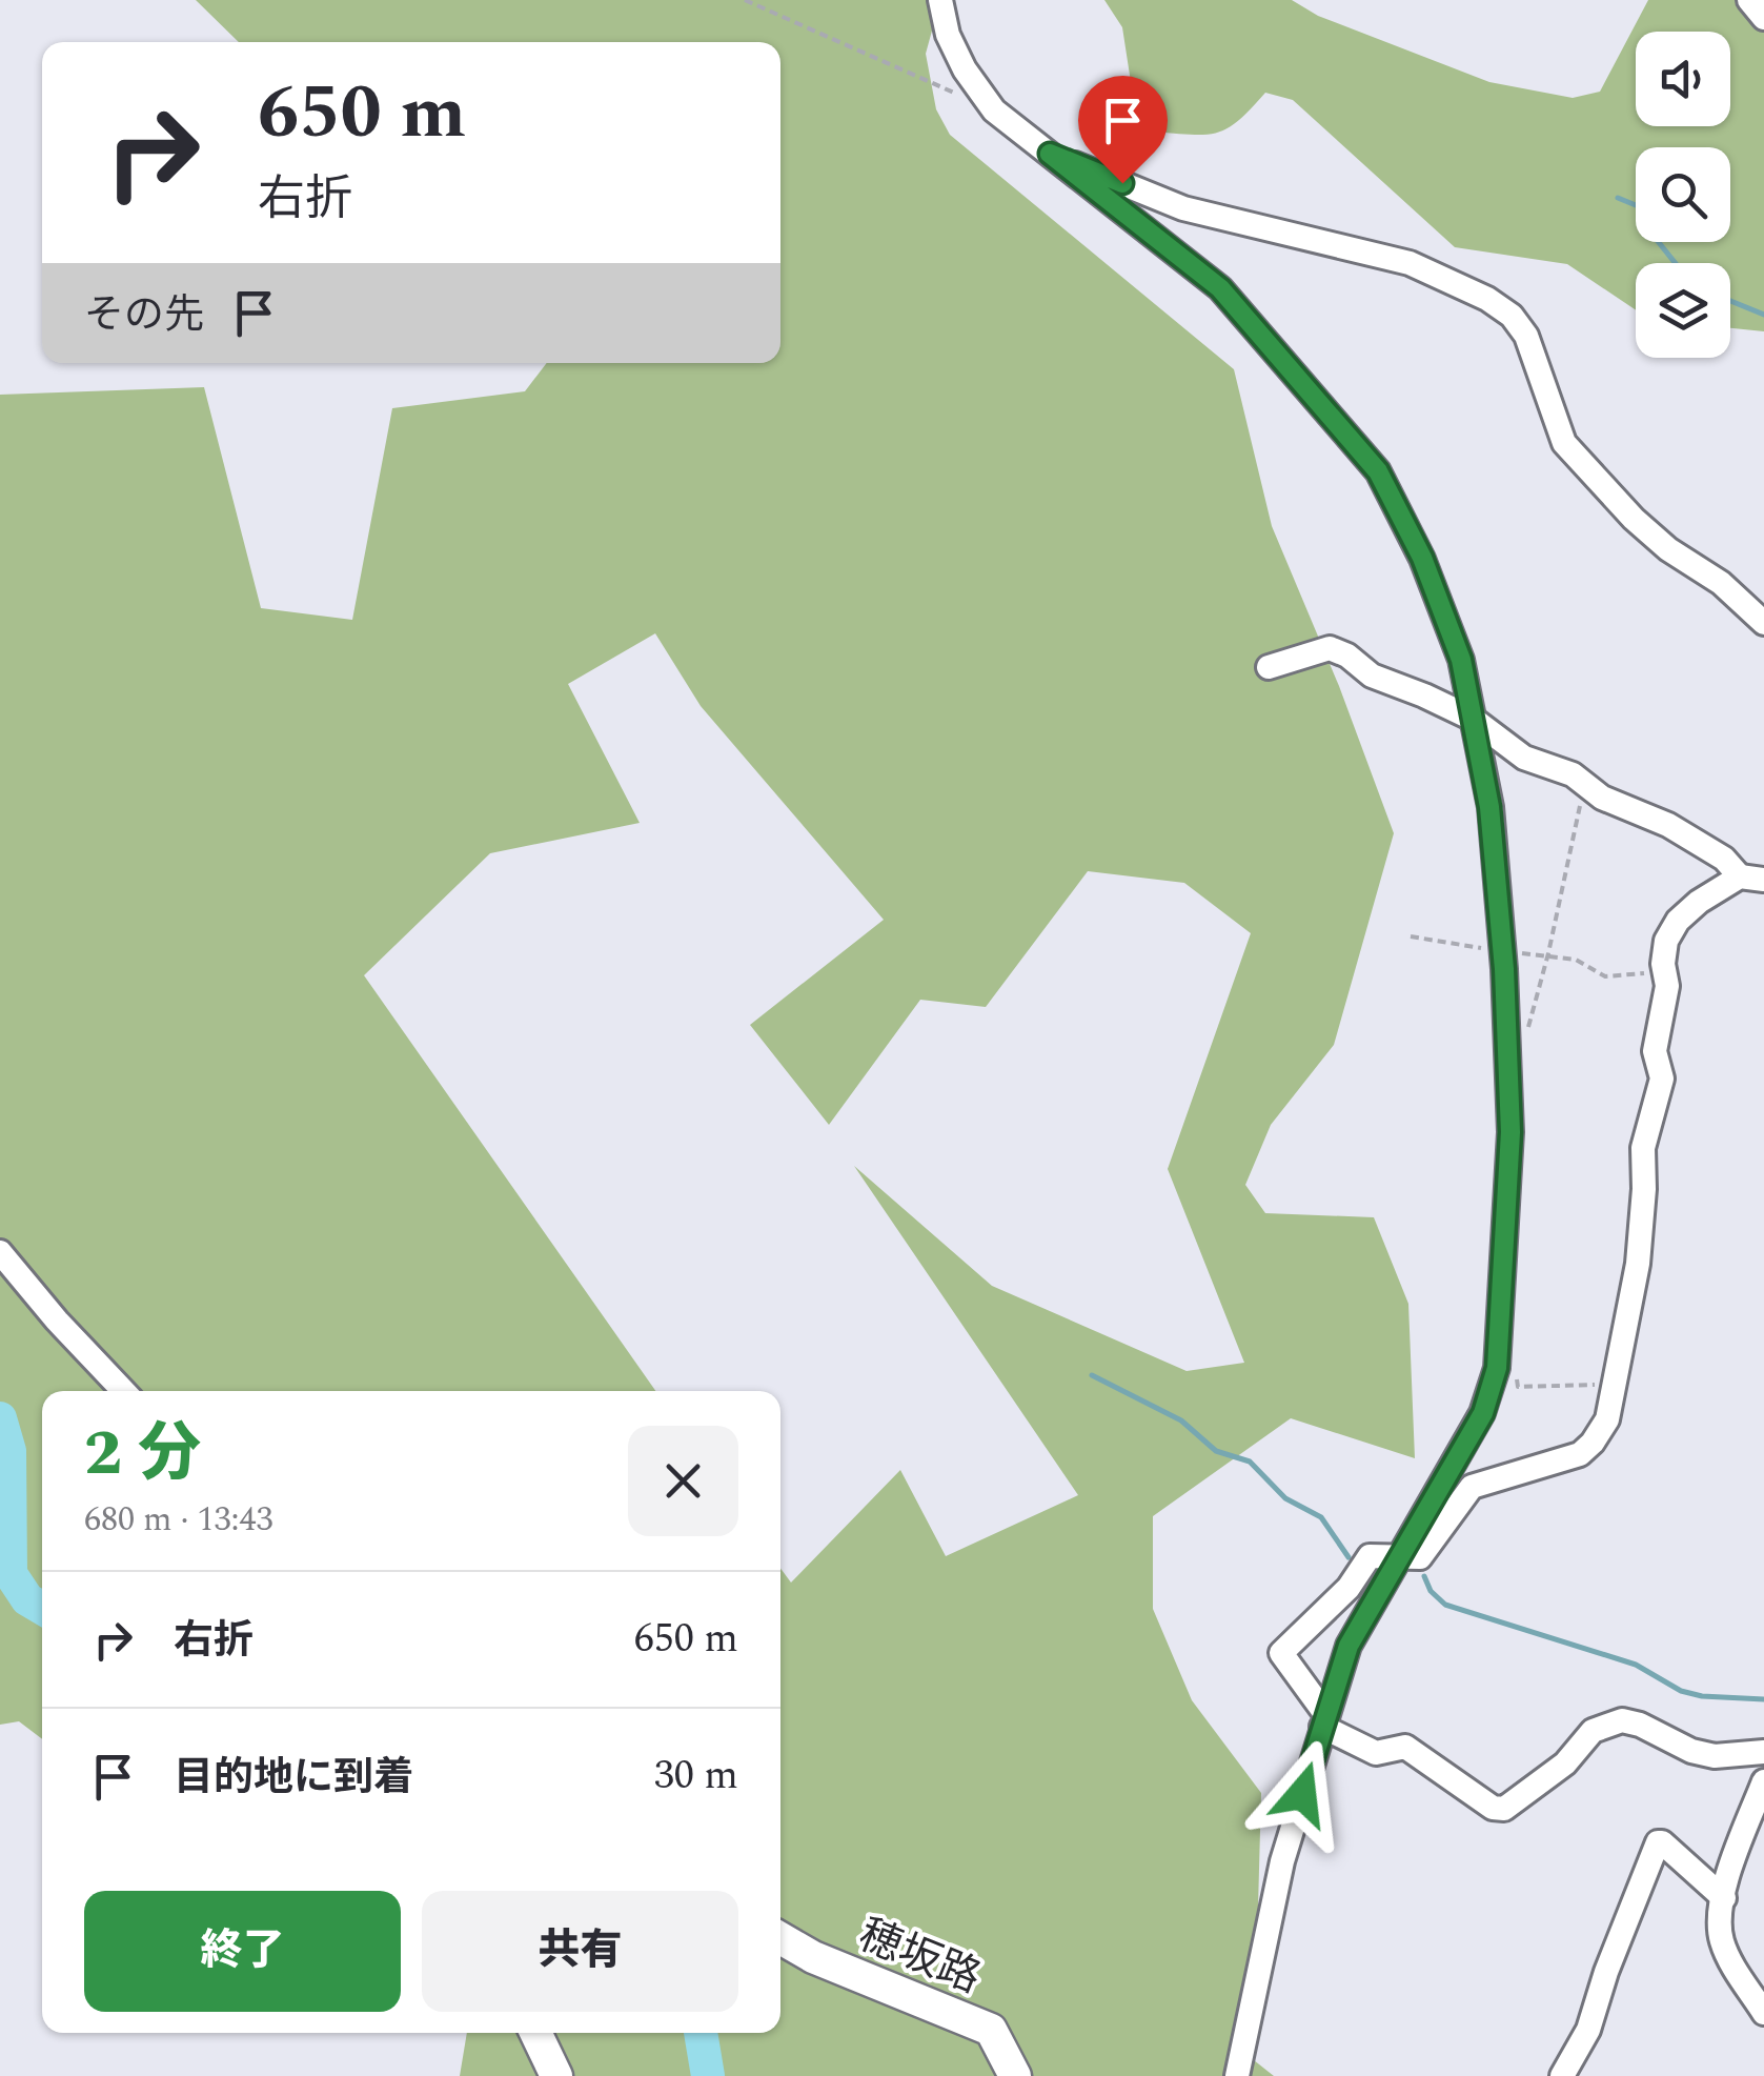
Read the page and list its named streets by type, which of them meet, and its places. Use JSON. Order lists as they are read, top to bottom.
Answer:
{
  "streets": {
    "main road": ["穂坂路"]
  },
  "page": {
    "turn": ["650 m", "右折"],
    "then": "その先",
    "heading": ["2 分", "680 m · 13:43"],
    "list": [
      {
        "name": "右折",
        "value": "650 m"
      },
      {
        "name": "目的地に到着",
        "value": "30 m"
      }
    ],
    "buttons": ["終了", "共有"]
  }
}
